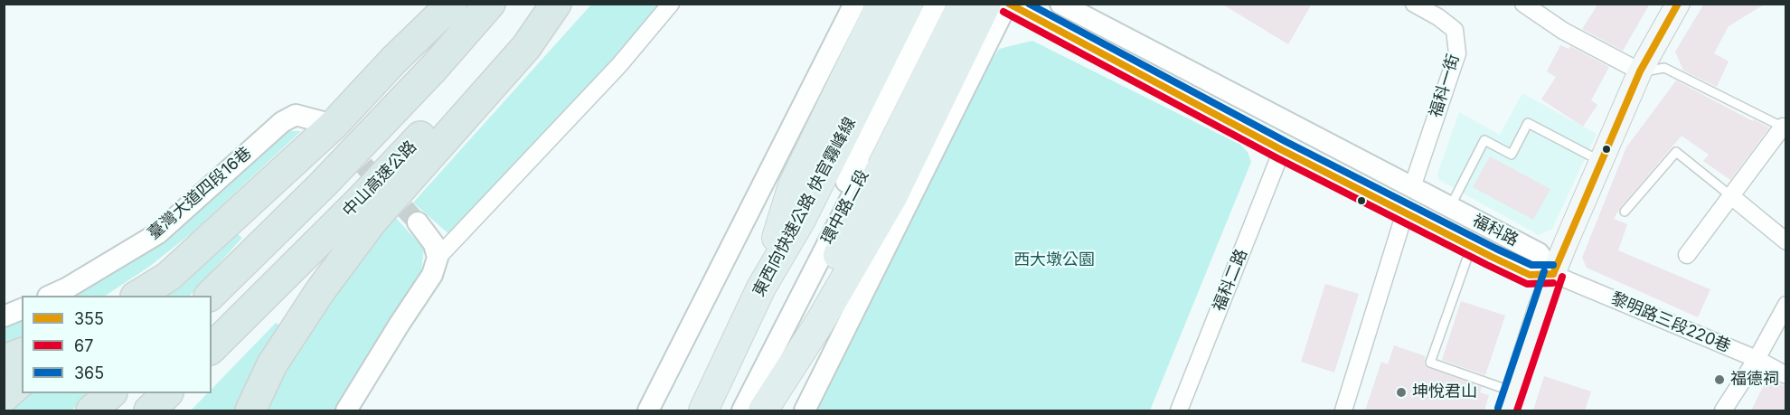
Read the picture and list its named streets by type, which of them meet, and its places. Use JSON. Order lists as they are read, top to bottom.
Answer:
{
  "streets": {
    "highway": ["中山高速公路", "東西向快速公路 快官霧峰線"],
    "street": [
      "福科一街",
      "臺灣大道四段16巷",
      "環中路二段",
      "福科路",
      "福科二路",
      "黎明路三段220巷"
    ]
  },
  "crossings": [
    ["福科一街", "福科路"],
    ["福科路", "福科二路"],
    ["福科路", "黎明路三段220巷"]
  ],
  "parks": ["西大墩公園"],
  "places": ["福德祠", "坤悅君山"],
  "lines": ["transit line 355", "transit line 365", "transit line 67"],
  "legend": ["355", "67", "365"]
}
